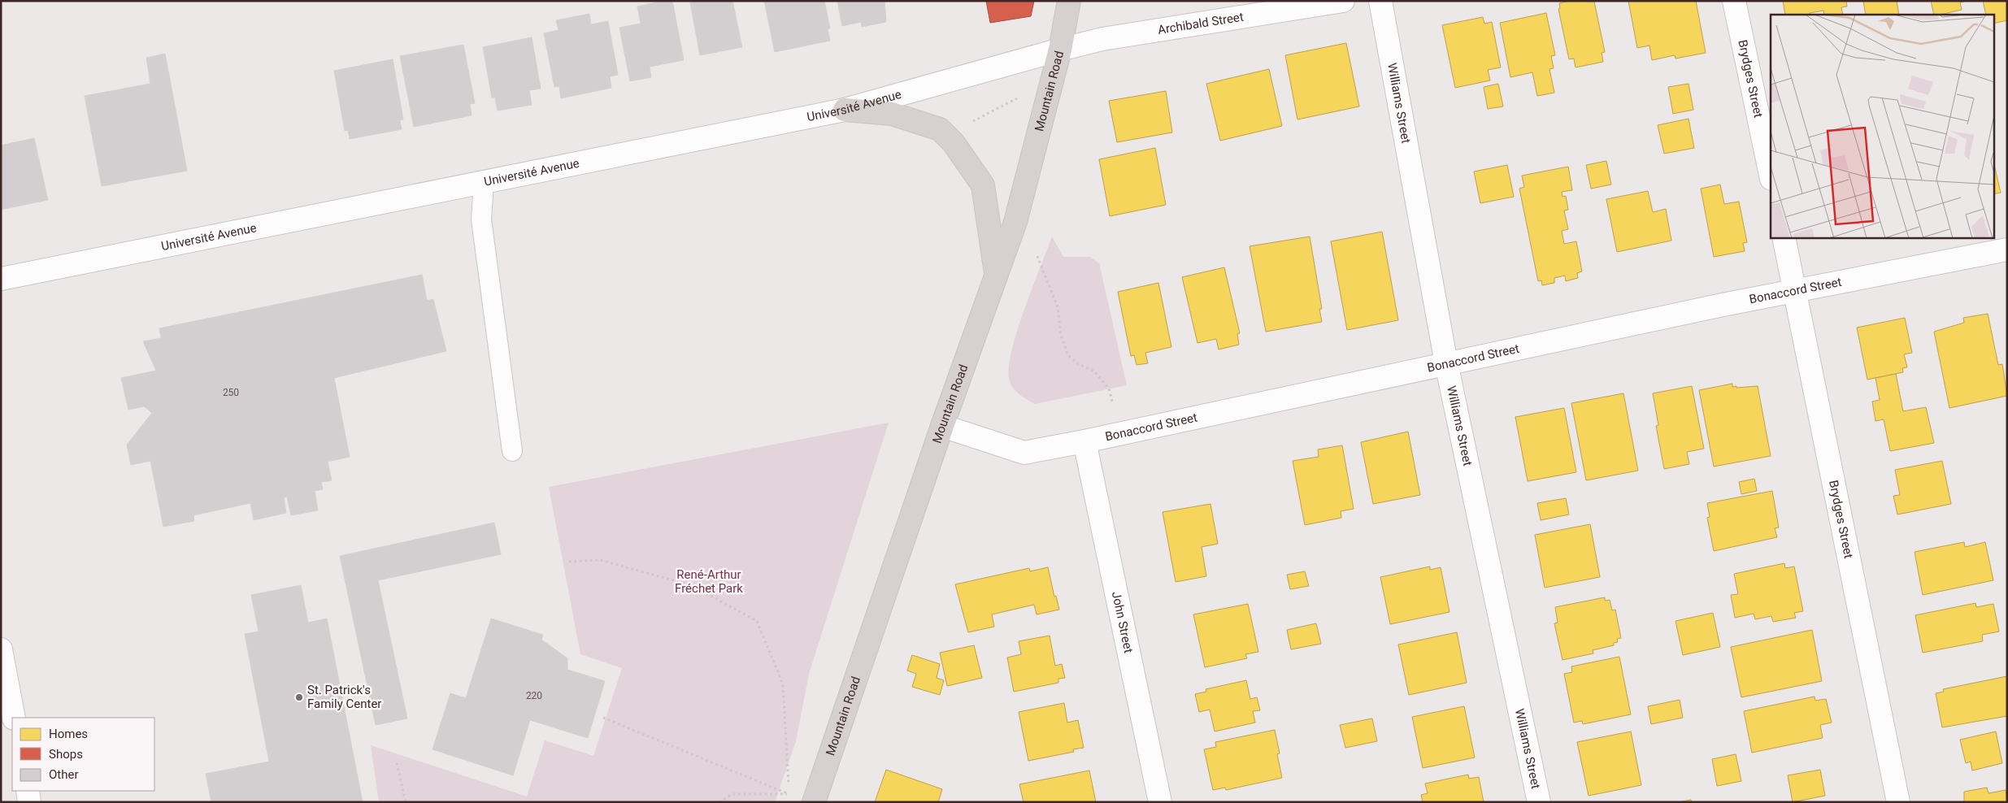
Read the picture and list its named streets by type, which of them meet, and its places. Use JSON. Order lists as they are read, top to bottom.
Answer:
{
  "streets": {
    "main road": ["Mountain Road"],
    "street": [
      "Archibald Street",
      "Brydges Street",
      "Williams Street",
      "Université Avenue",
      "Bonaccord Street",
      "John Street"
    ]
  },
  "crossings": [
    ["Archibald Street", "Mountain Road"],
    ["Archibald Street", "Université Avenue"],
    ["Brydges Street", "Bonaccord Street"],
    ["Mountain Road", "Université Avenue"],
    ["Mountain Road", "Bonaccord Street"],
    ["Williams Street", "Bonaccord Street"],
    ["Bonaccord Street", "John Street"]
  ],
  "parks": ["René-Arthur Fréchet Park"],
  "places": ["St. Patrick's Family Center"],
  "house_numbers": ["250", "220"],
  "legend": ["Homes", "Shops", "Other"]
}
